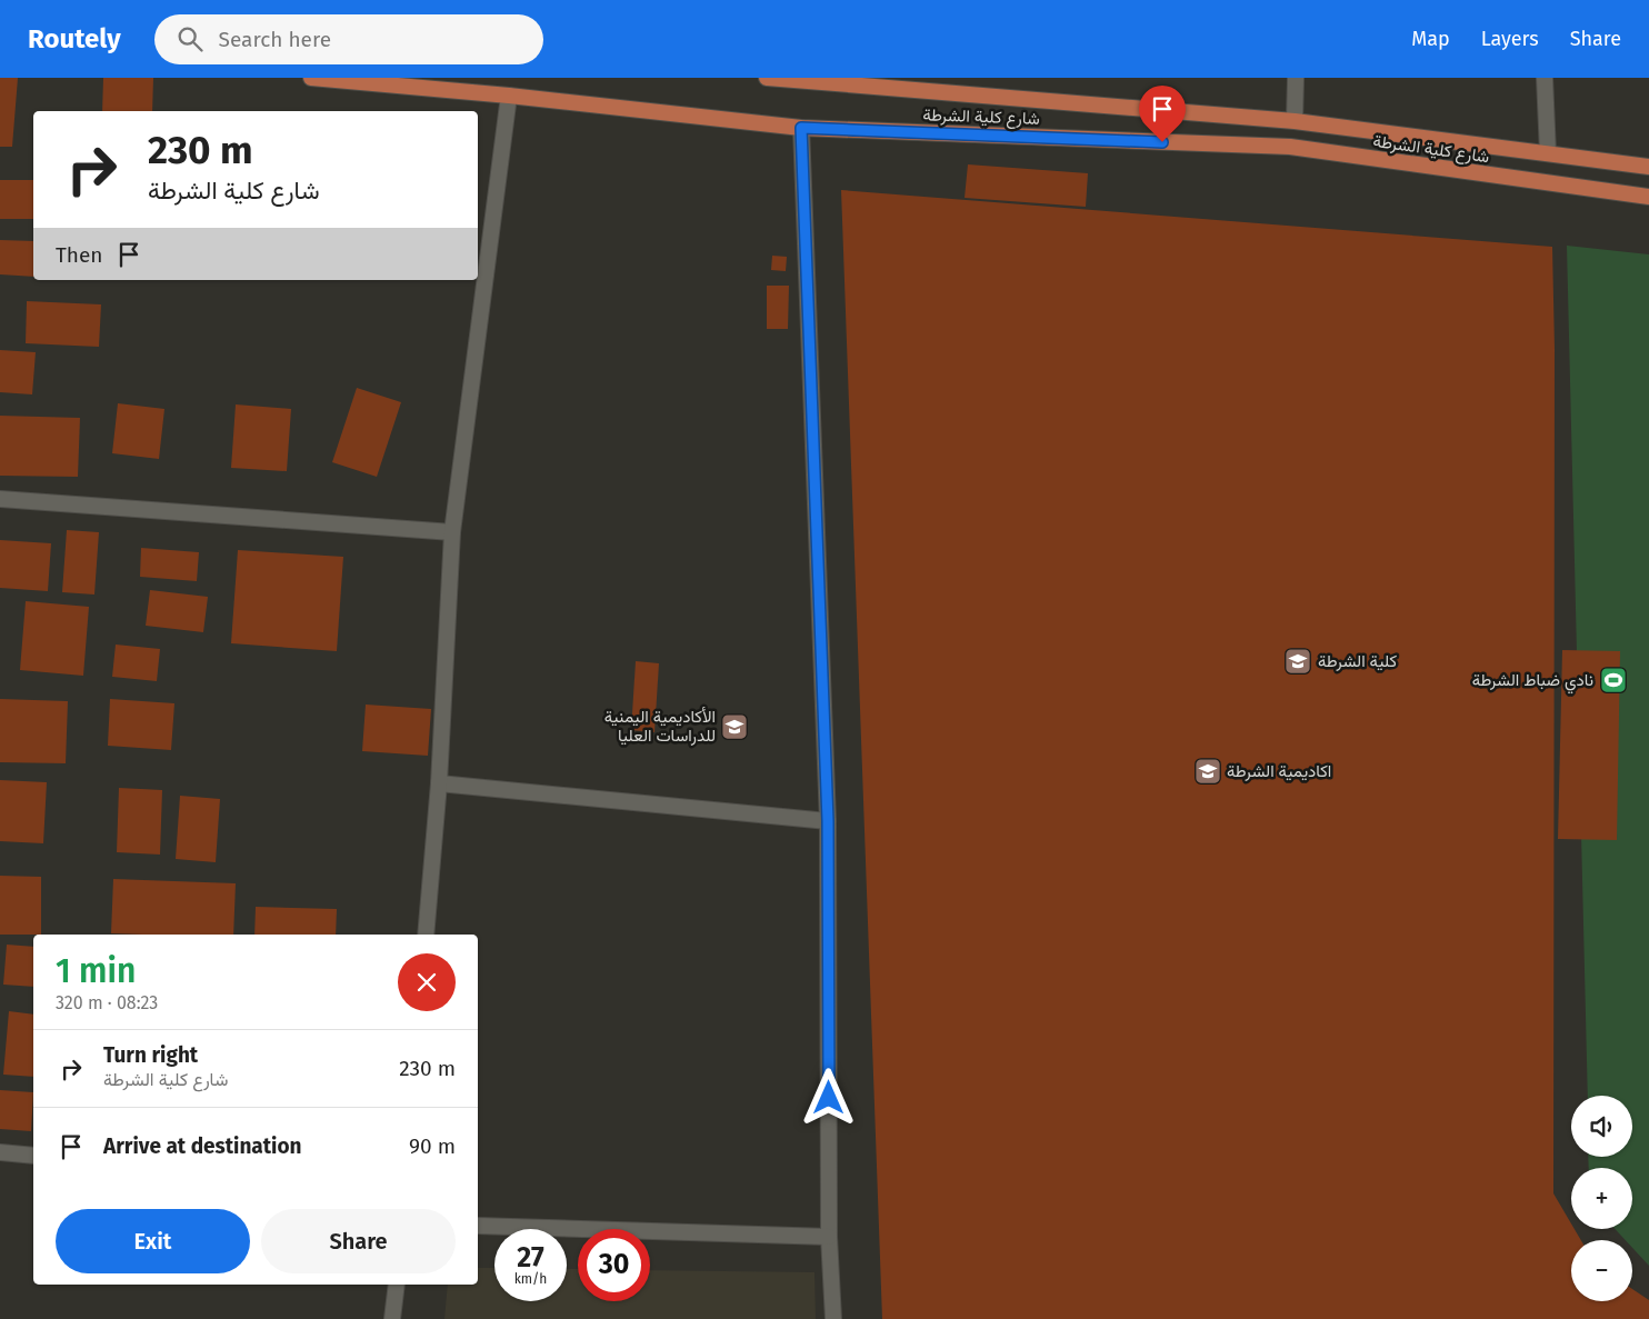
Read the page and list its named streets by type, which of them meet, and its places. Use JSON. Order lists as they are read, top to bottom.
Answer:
{
  "streets": {
    "main road": ["شارع كلية الشرطة"]
  },
  "places": {
    "school or university": ["كلية الشرطة", "الأكاديمية اليمنية للدراسات العليا", "اكاديمية الشرطة"],
    "sports": ["نادي ضباط الشرطة"]
  },
  "page": {
    "header": "Routely",
    "search": "Search here",
    "nav": ["Map", "Layers", "Share"],
    "turn": ["230 m", "شارع كلية الشرطة"],
    "then": "Then",
    "heading": ["1 min", "320 m · 08:23"],
    "list": [
      {
        "name": "Turn right",
        "note": "شارع كلية الشرطة",
        "value": "230 m"
      },
      {
        "name": "Arrive at destination",
        "value": "90 m"
      }
    ],
    "map_buttons": ["+", "−"],
    "buttons": ["Exit", "Share"],
    "speed": "27 km/h",
    "limit": "30"
  }
}
